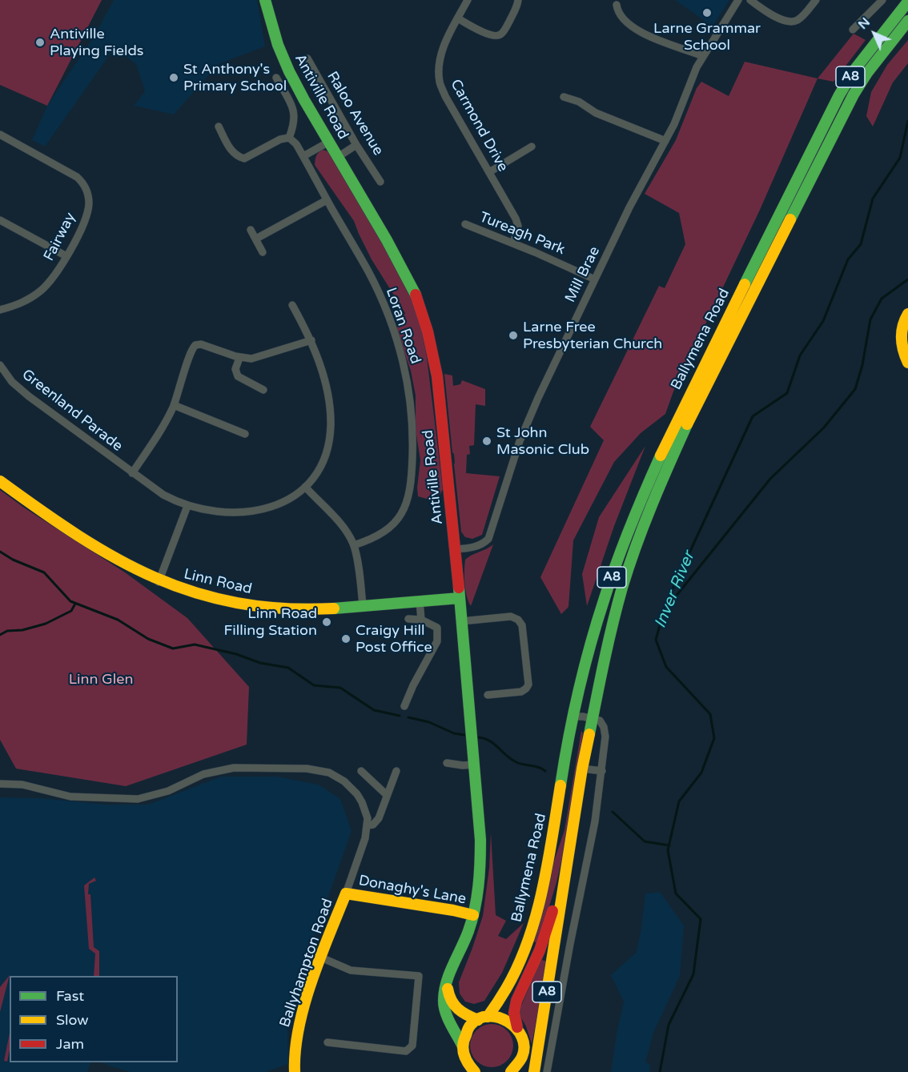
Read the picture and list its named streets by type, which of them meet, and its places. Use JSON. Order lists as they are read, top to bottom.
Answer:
{
  "streets": {
    "main road": [
      "A8",
      "Antiville Road",
      "Ballymena Road",
      "Linn Road",
      "Donaghy's Lane",
      "Ballyhampton Road"
    ],
    "street": [
      "Raloo Avenue",
      "Carmond Drive",
      "Tureagh Park",
      "Fairway",
      "Mill Brae",
      "Loran Road",
      "Greenland Parade"
    ]
  },
  "crossings": [
    ["A8", "Antiville Road"],
    ["A8", "Ballymena Road"],
    ["Antiville Road", "Mill Brae"],
    ["Antiville Road", "Linn Road"],
    ["Antiville Road", "Donaghy's Lane"],
    ["Carmond Drive", "Tureagh Park"],
    ["Tureagh Park", "Mill Brae"],
    ["Donaghy's Lane", "Ballyhampton Road"]
  ],
  "water": ["Inver River"],
  "parks": ["Linn Glen"],
  "places": [
    "Larne Grammar School",
    "Antiville Playing Fields",
    "St Anthony's Primary School",
    "Larne Free Presbyterian Church",
    "St John Masonic Club",
    "Linn Road Filling Station",
    "Craigy Hill Post Office"
  ],
  "legend": ["Fast", "Slow", "Jam"],
  "north": "top left"
}
